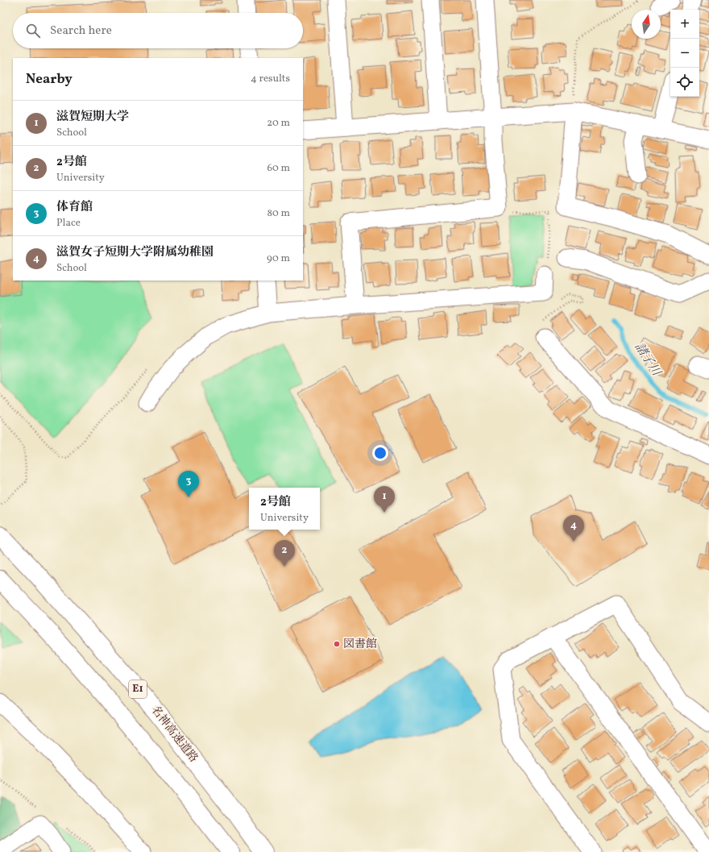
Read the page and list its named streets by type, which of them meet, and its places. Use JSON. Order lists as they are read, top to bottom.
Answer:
{
  "streets": {
    "highway": ["E1", "名神高速道路"]
  },
  "water": ["諸子川"],
  "places": ["図書館"],
  "north": "top",
  "page": {
    "map_buttons": ["+", "−"],
    "search": "Search here",
    "heading": ["Nearby", "4 results"],
    "list": [
      {
        "mark": "1",
        "name": "滋賀短期大学",
        "note": "School",
        "value": "20 m"
      },
      {
        "mark": "2",
        "name": "2号館",
        "note": "University",
        "value": "60 m"
      },
      {
        "mark": "3",
        "name": "体育館",
        "note": "Place",
        "value": "80 m"
      },
      {
        "mark": "4",
        "name": "滋賀女子短期大学附属幼稚園",
        "note": "School",
        "value": "90 m"
      }
    ],
    "pins": [
      "3",
      "1",
      "4",
      "2"
    ],
    "popup": ["2号館", "University"]
  }
}
